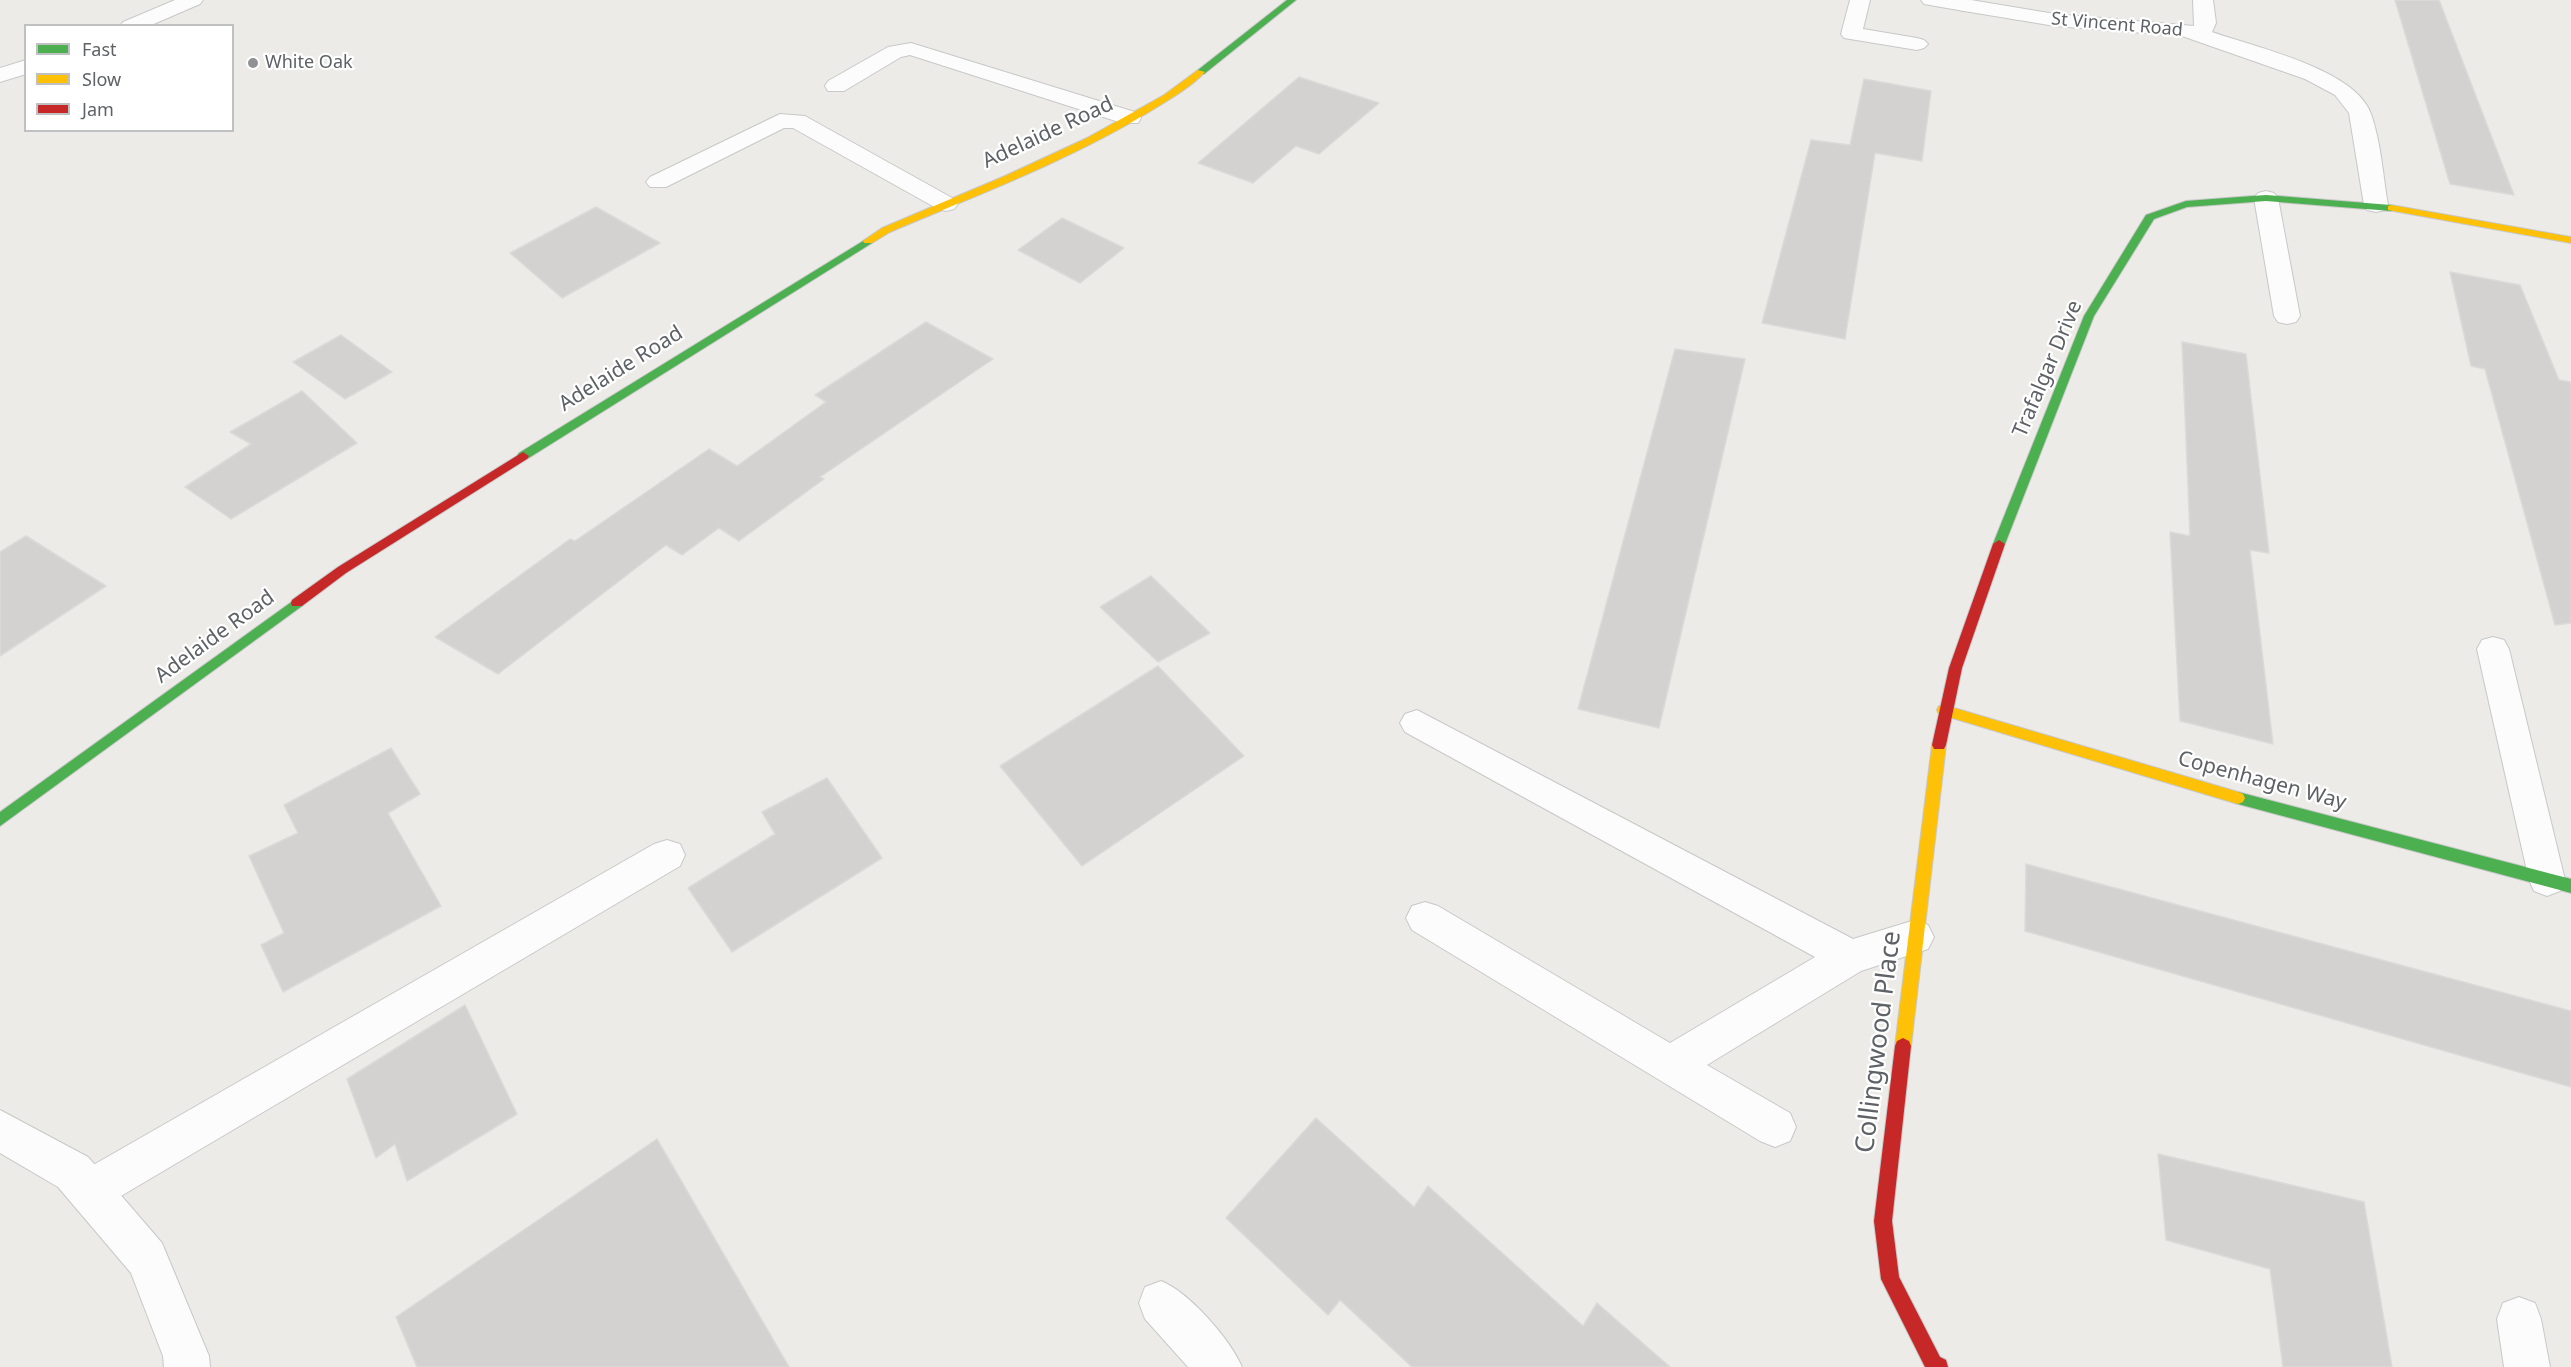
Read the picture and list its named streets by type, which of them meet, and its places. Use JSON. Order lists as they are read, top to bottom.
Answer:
{
  "streets": {
    "street": [
      "St Vincent Road",
      "Adelaide Road",
      "Trafalgar Drive",
      "Copenhagen Way",
      "Collingwood Place"
    ]
  },
  "crossings": [
    ["St Vincent Road", "Trafalgar Drive"],
    ["Trafalgar Drive", "Copenhagen Way"],
    ["Trafalgar Drive", "Collingwood Place"],
    ["Copenhagen Way", "Collingwood Place"]
  ],
  "places": ["White Oak"],
  "legend": ["Fast", "Slow", "Jam"]
}
